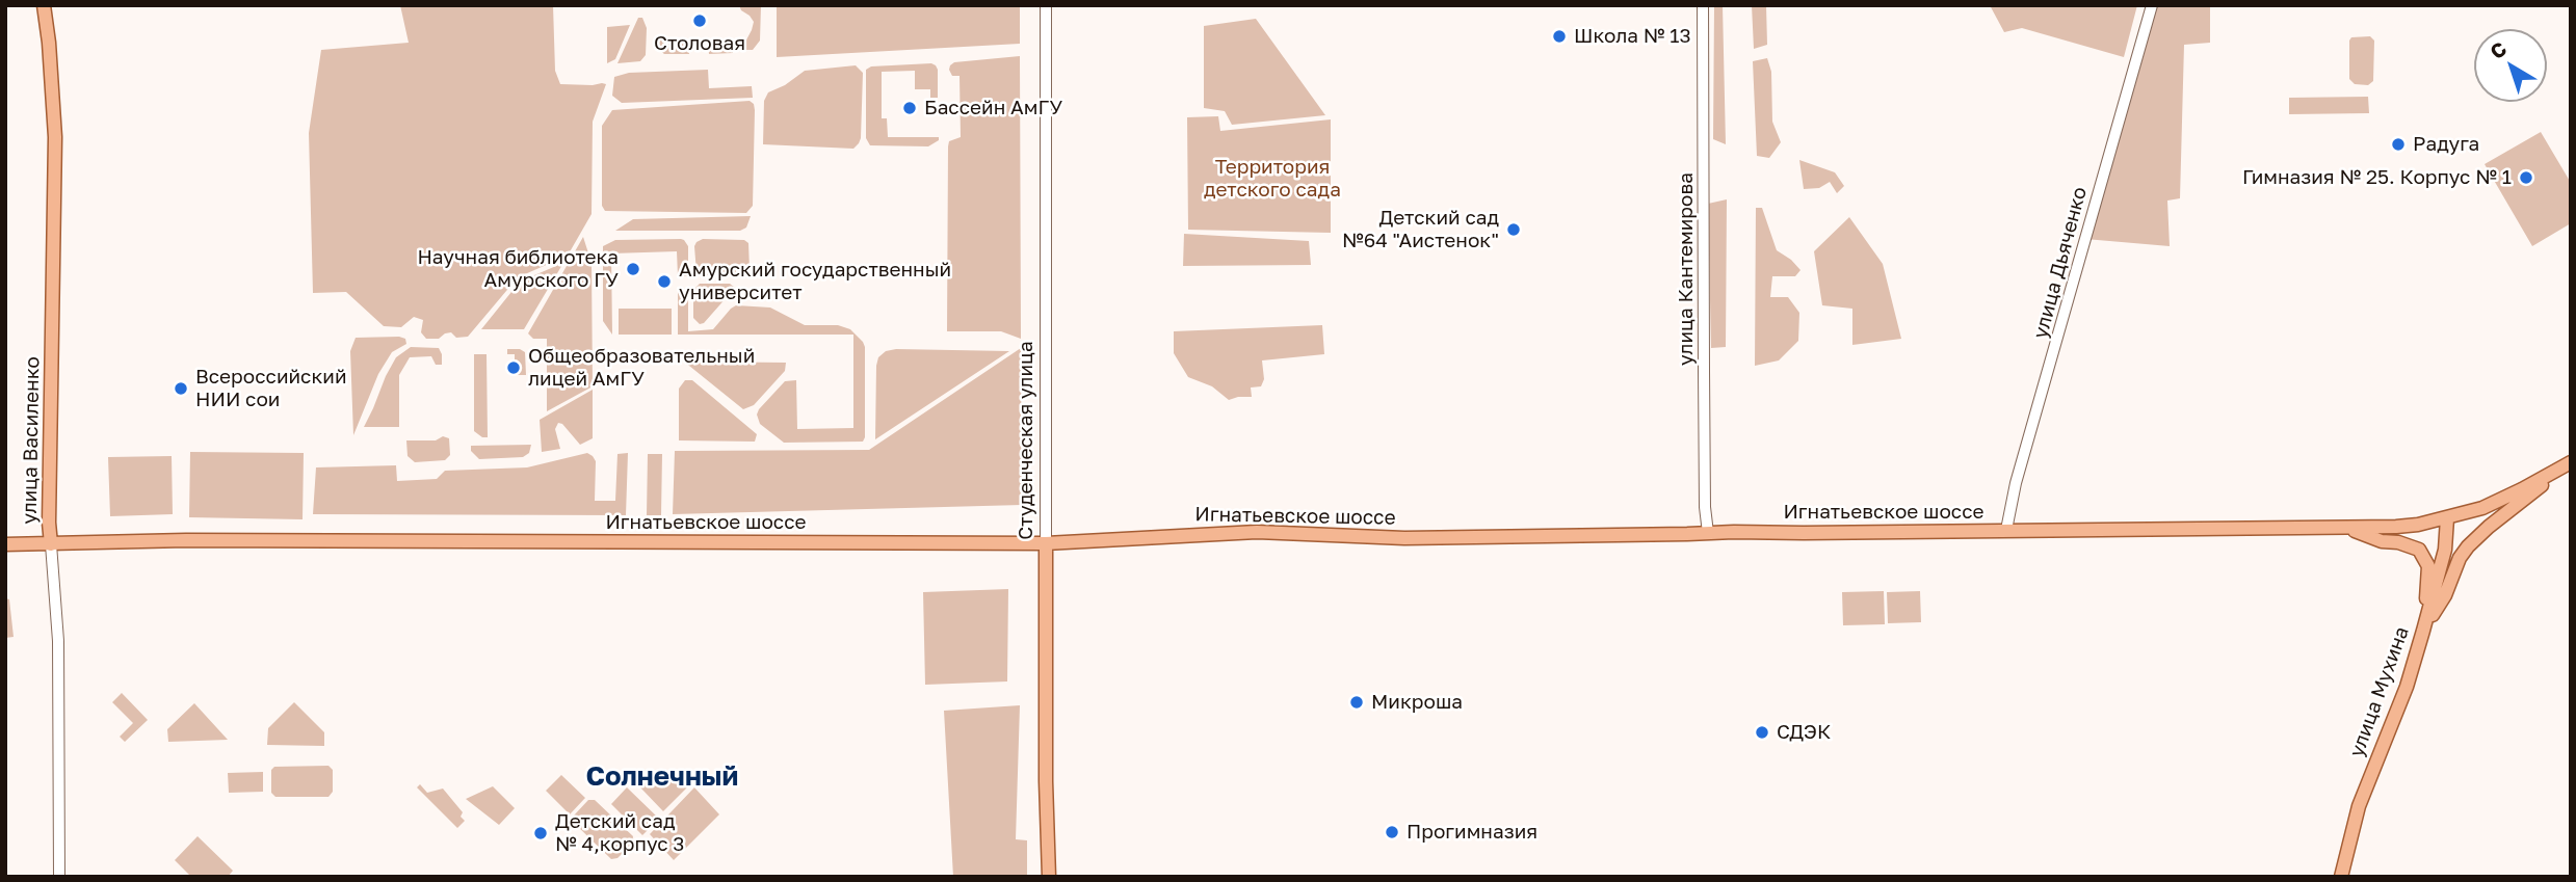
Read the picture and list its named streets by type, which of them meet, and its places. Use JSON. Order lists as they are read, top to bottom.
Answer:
{
  "streets": {
    "main road": [
      "улица Василенко",
      "Студенческая улица",
      "Игнатьевское шоссе",
      "улица Мухина"
    ],
    "street": ["улица Дьяченко", "улица Кантемирова"]
  },
  "crossings": [
    ["улица Дьяченко", "Игнатьевское шоссе"],
    ["улица Кантемирова", "Игнатьевское шоссе"],
    ["улица Василенко", "Игнатьевское шоссе"],
    ["Студенческая улица", "Игнатьевское шоссе"],
    ["Игнатьевское шоссе", "улица Мухина"]
  ],
  "districts": ["Солнечный"],
  "parks": ["Территория детского сада"],
  "places": [
    "Столовая",
    "Школа № 13",
    "Бассейн АмГУ",
    "Радуга",
    "Гимназия № 25. Корпус № 1",
    "Детский сад №64 \"Аистенок\"",
    "Научная библиотека Амурского ГУ",
    "Амурский государственный университет",
    "Общеобразовательный лицей АмГУ",
    "Всероссийский НИИ сои",
    "Микроша",
    "СДЭК",
    "Прогимназия",
    "Детский сад № 4,корпус 3"
  ],
  "north": "top left"
}
